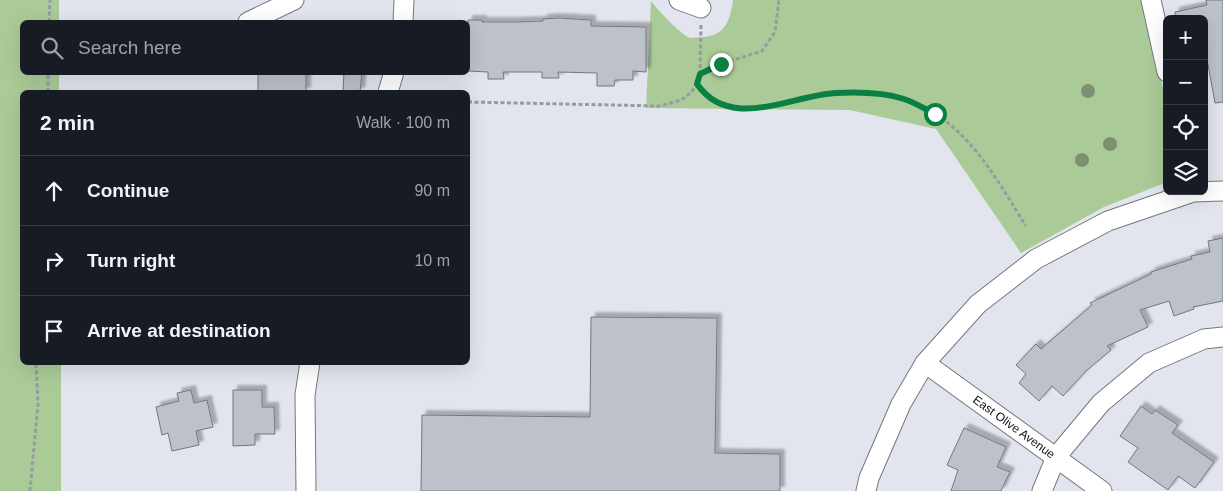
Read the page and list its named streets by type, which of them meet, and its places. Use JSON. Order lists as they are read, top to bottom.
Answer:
{
  "streets": {
    "street": ["East Olive Avenue"]
  },
  "page": {
    "map_buttons": ["+", "−"],
    "search": "Search here",
    "heading": ["2 min", "Walk · 100 m"],
    "list": [
      ["Continue", "90 m"],
      ["Turn right", "10 m"],
      "Arrive at destination"
    ]
  }
}
